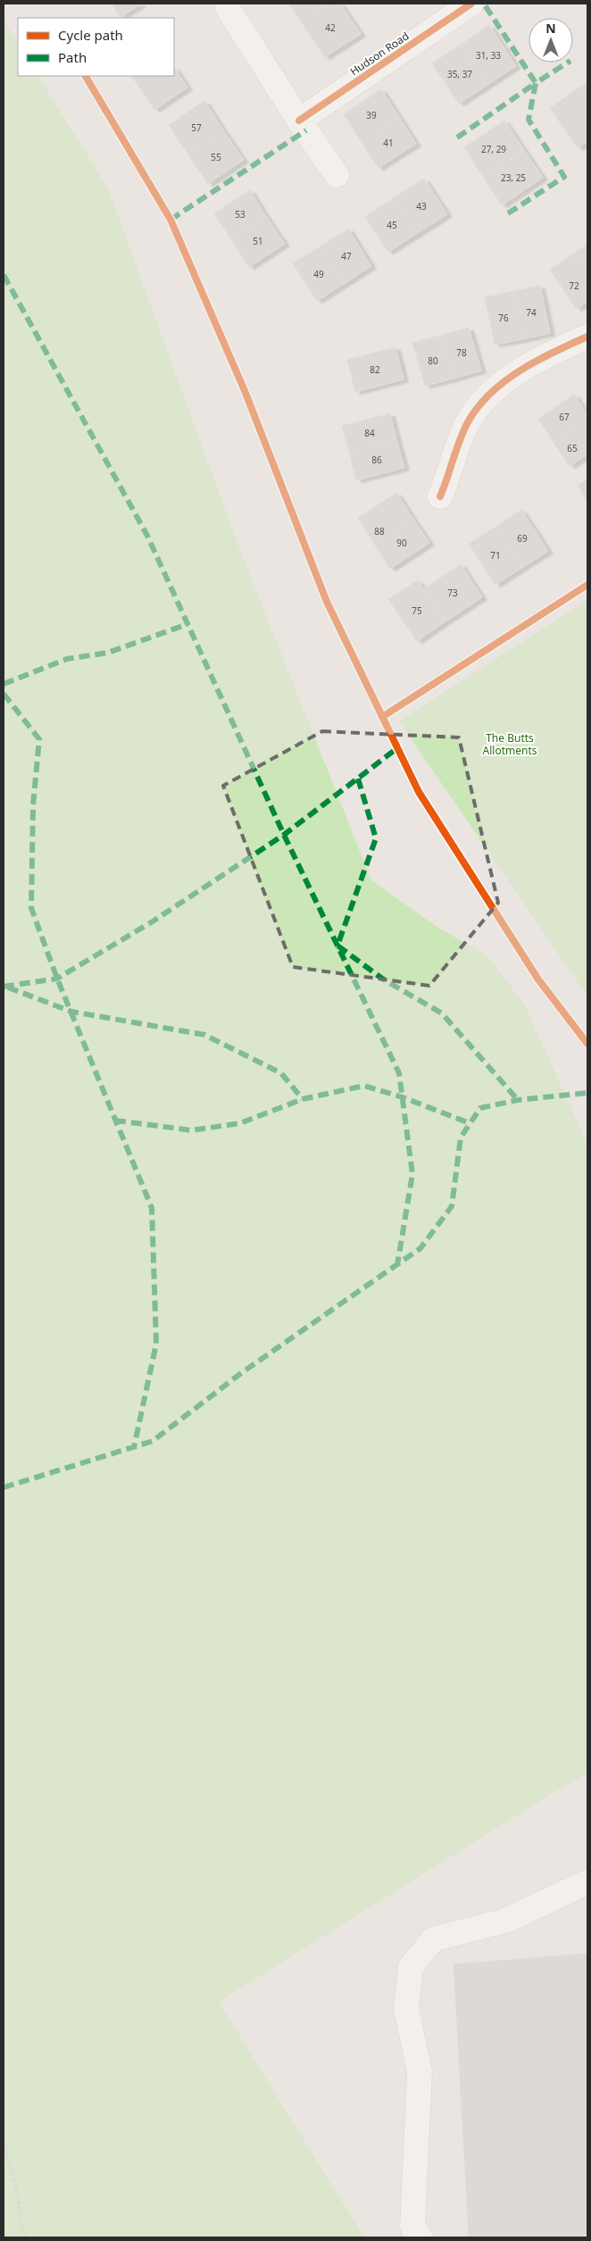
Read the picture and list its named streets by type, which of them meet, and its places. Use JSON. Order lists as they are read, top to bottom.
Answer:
{
  "streets": {
    "street": ["Hudson Road"]
  },
  "parks": ["The Butts Allotments"],
  "house_numbers": [
    "42",
    "31, 33",
    "35, 37",
    "39",
    "57",
    "41",
    "27, 29",
    "55",
    "23, 25",
    "43",
    "53",
    "45",
    "51",
    "47",
    "49",
    "72",
    "74",
    "76",
    "78",
    "80",
    "82",
    "67",
    "84",
    "65",
    "86",
    "88",
    "69",
    "90",
    "71",
    "73",
    "75"
  ],
  "legend": ["Cycle path", "Path"],
  "north": "top"
}
